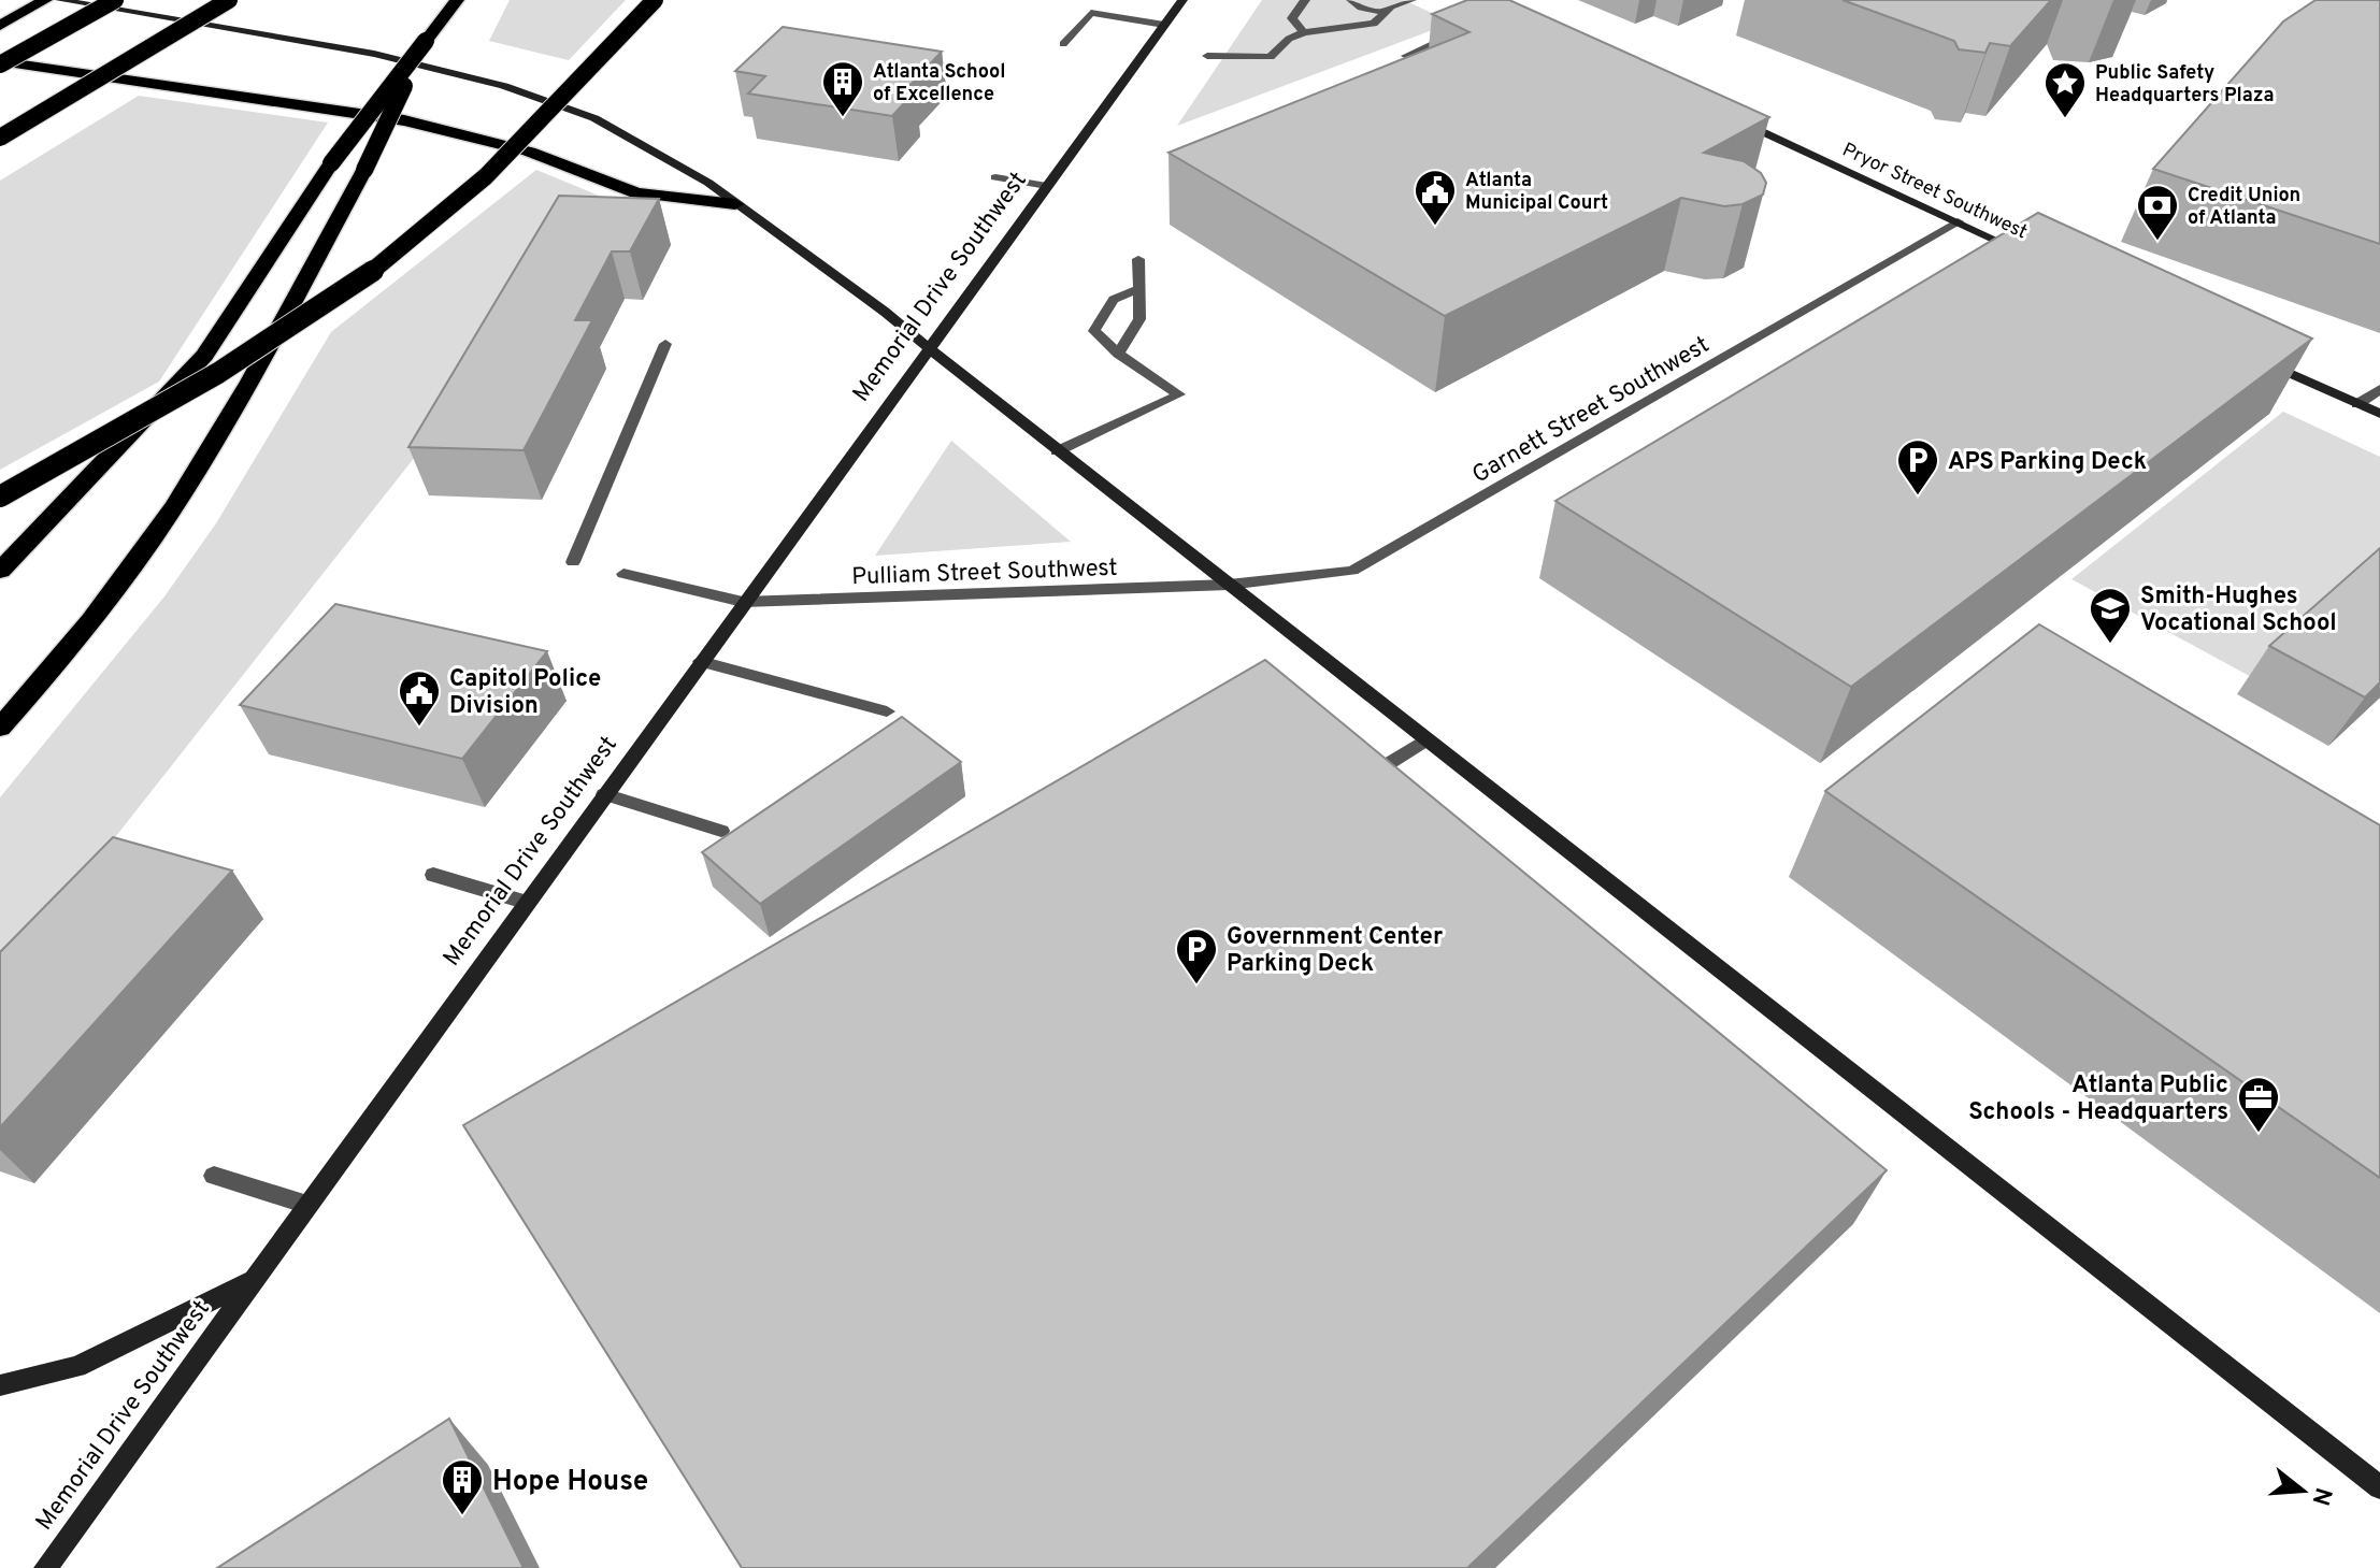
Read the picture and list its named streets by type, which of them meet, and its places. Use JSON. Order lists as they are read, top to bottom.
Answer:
{
  "streets": {
    "main road": ["Pryor Street Southwest", "Memorial Drive Southwest"],
    "street": ["Garnett Street Southwest", "Pulliam Street Southwest"]
  },
  "crossings": [
    ["Pryor Street Southwest", "Garnett Street Southwest"],
    ["Memorial Drive Southwest", "Pulliam Street Southwest"],
    ["Garnett Street Southwest", "Pulliam Street Southwest"]
  ],
  "places": {
    "building": ["Atlanta School of Excellence", "Hope House"],
    "place": ["Public Safety Headquarters Plaza"],
    "public building": ["Atlanta Municipal Court", "Capitol Police Division"],
    "bank": ["Credit Union of Atlanta"],
    "parking": ["APS Parking Deck", "Government Center Parking Deck"],
    "school or university": ["Smith-Hughes Vocational School"],
    "office": ["Atlanta Public Schools - Headquarters"]
  },
  "north": "right"
}
